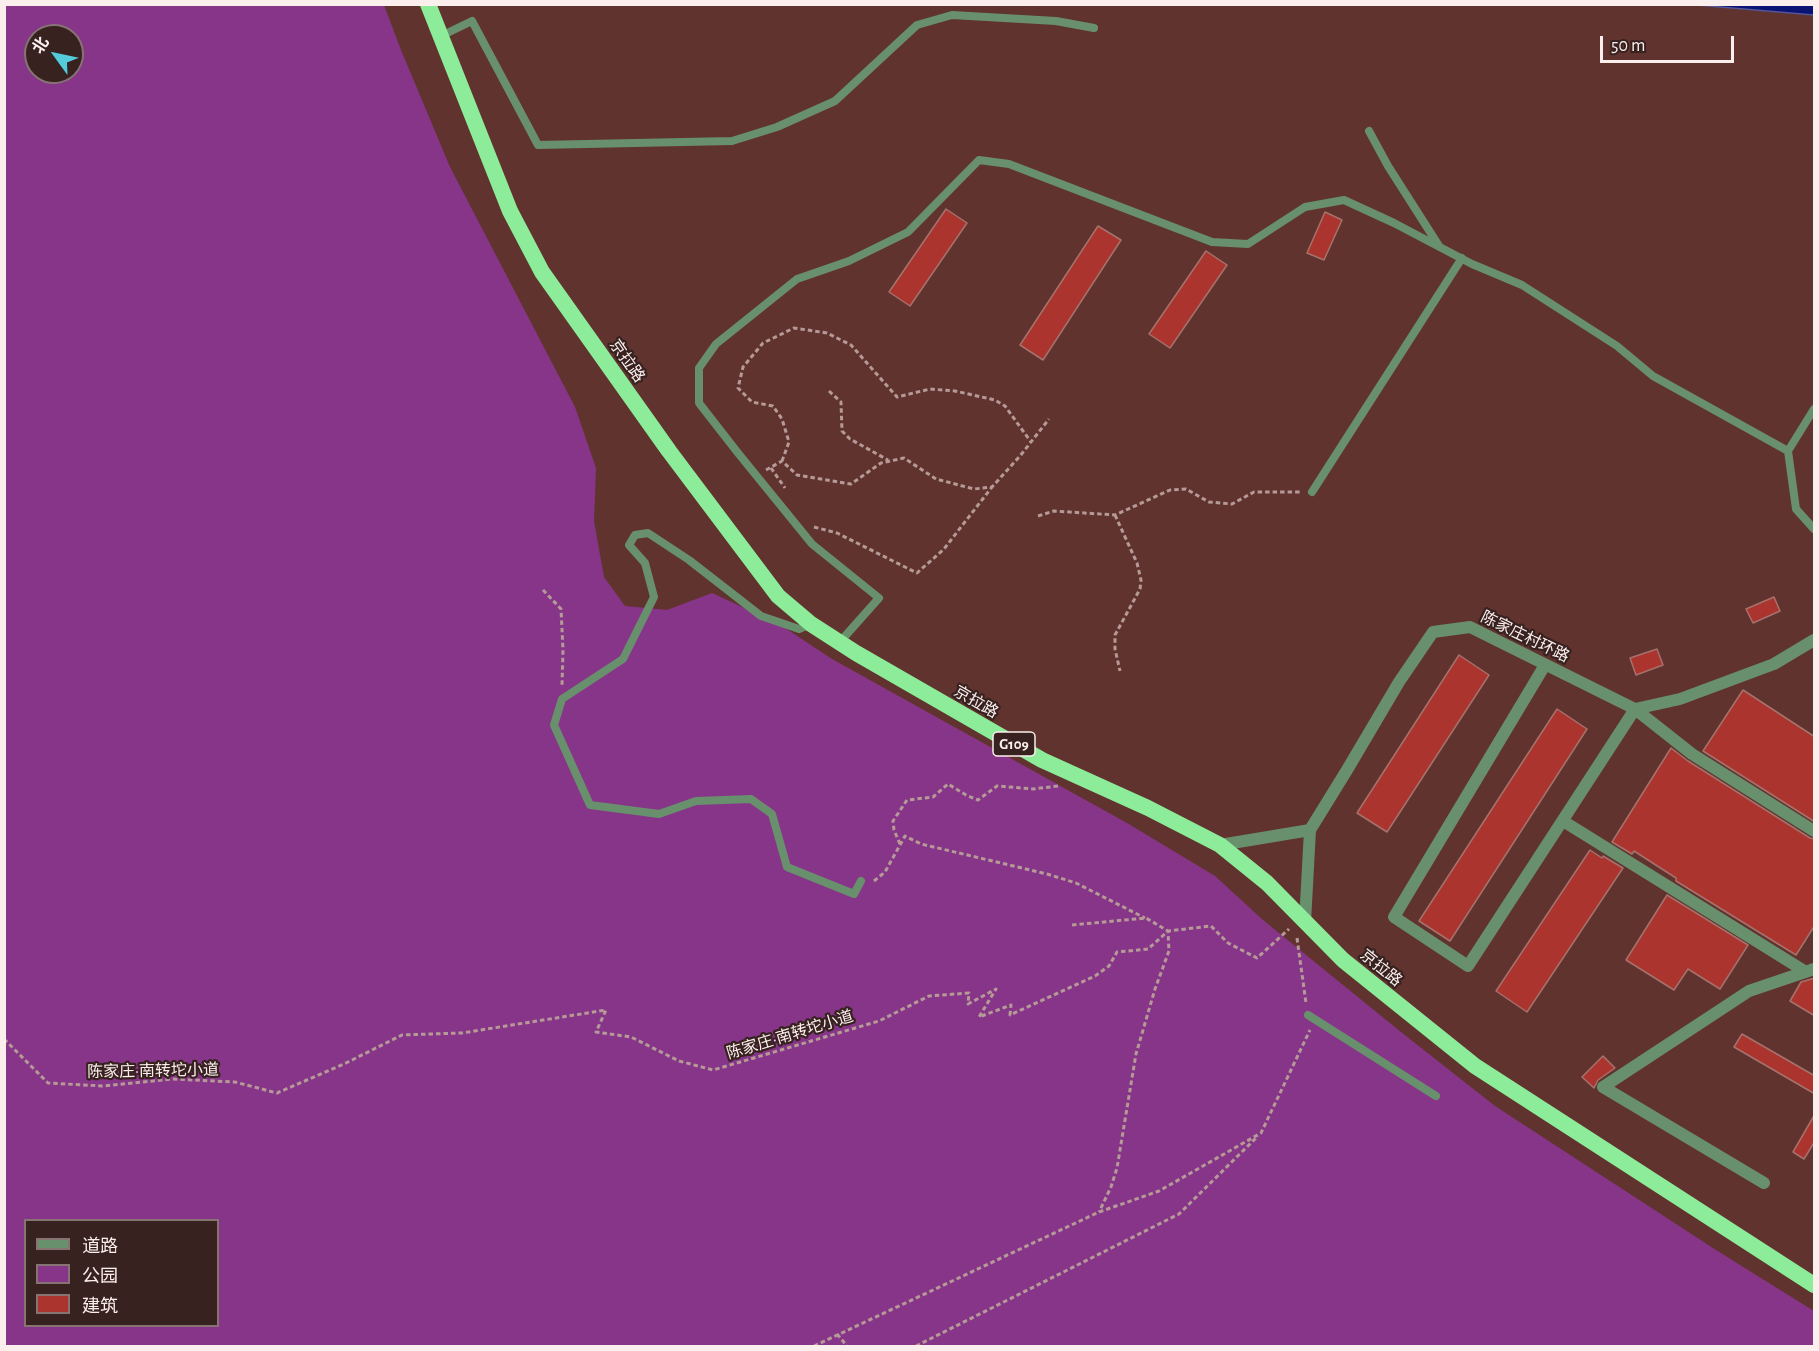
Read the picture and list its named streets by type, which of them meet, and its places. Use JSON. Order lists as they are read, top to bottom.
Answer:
{
  "streets": {
    "highway": ["京拉路", "G109"],
    "street": ["陈家庄村环路"],
    "path": ["陈家庄·南转坨小道"]
  },
  "legend": ["道路", "公园", "建筑"],
  "scale_bar": "50 m",
  "north": "top left"
}
